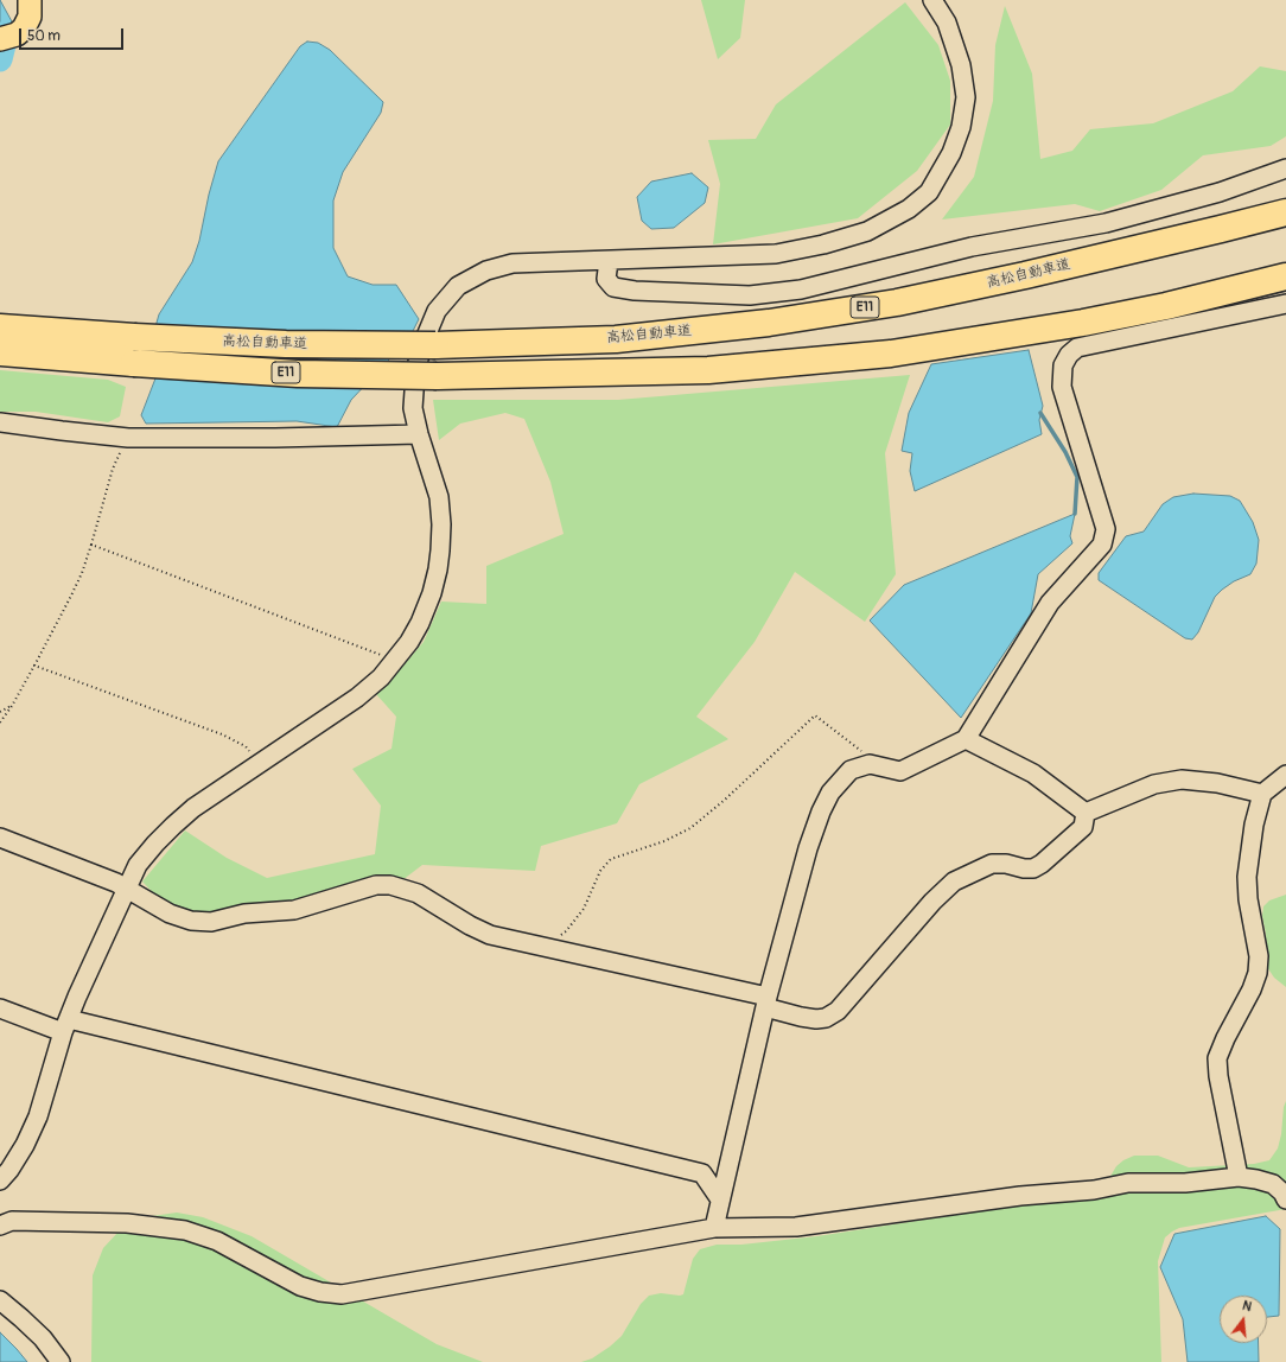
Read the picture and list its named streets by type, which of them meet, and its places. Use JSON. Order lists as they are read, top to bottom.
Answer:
{
  "streets": {
    "highway": ["高松自動車道", "E11"]
  },
  "scale_bar": "50 m",
  "north": "top"
}
